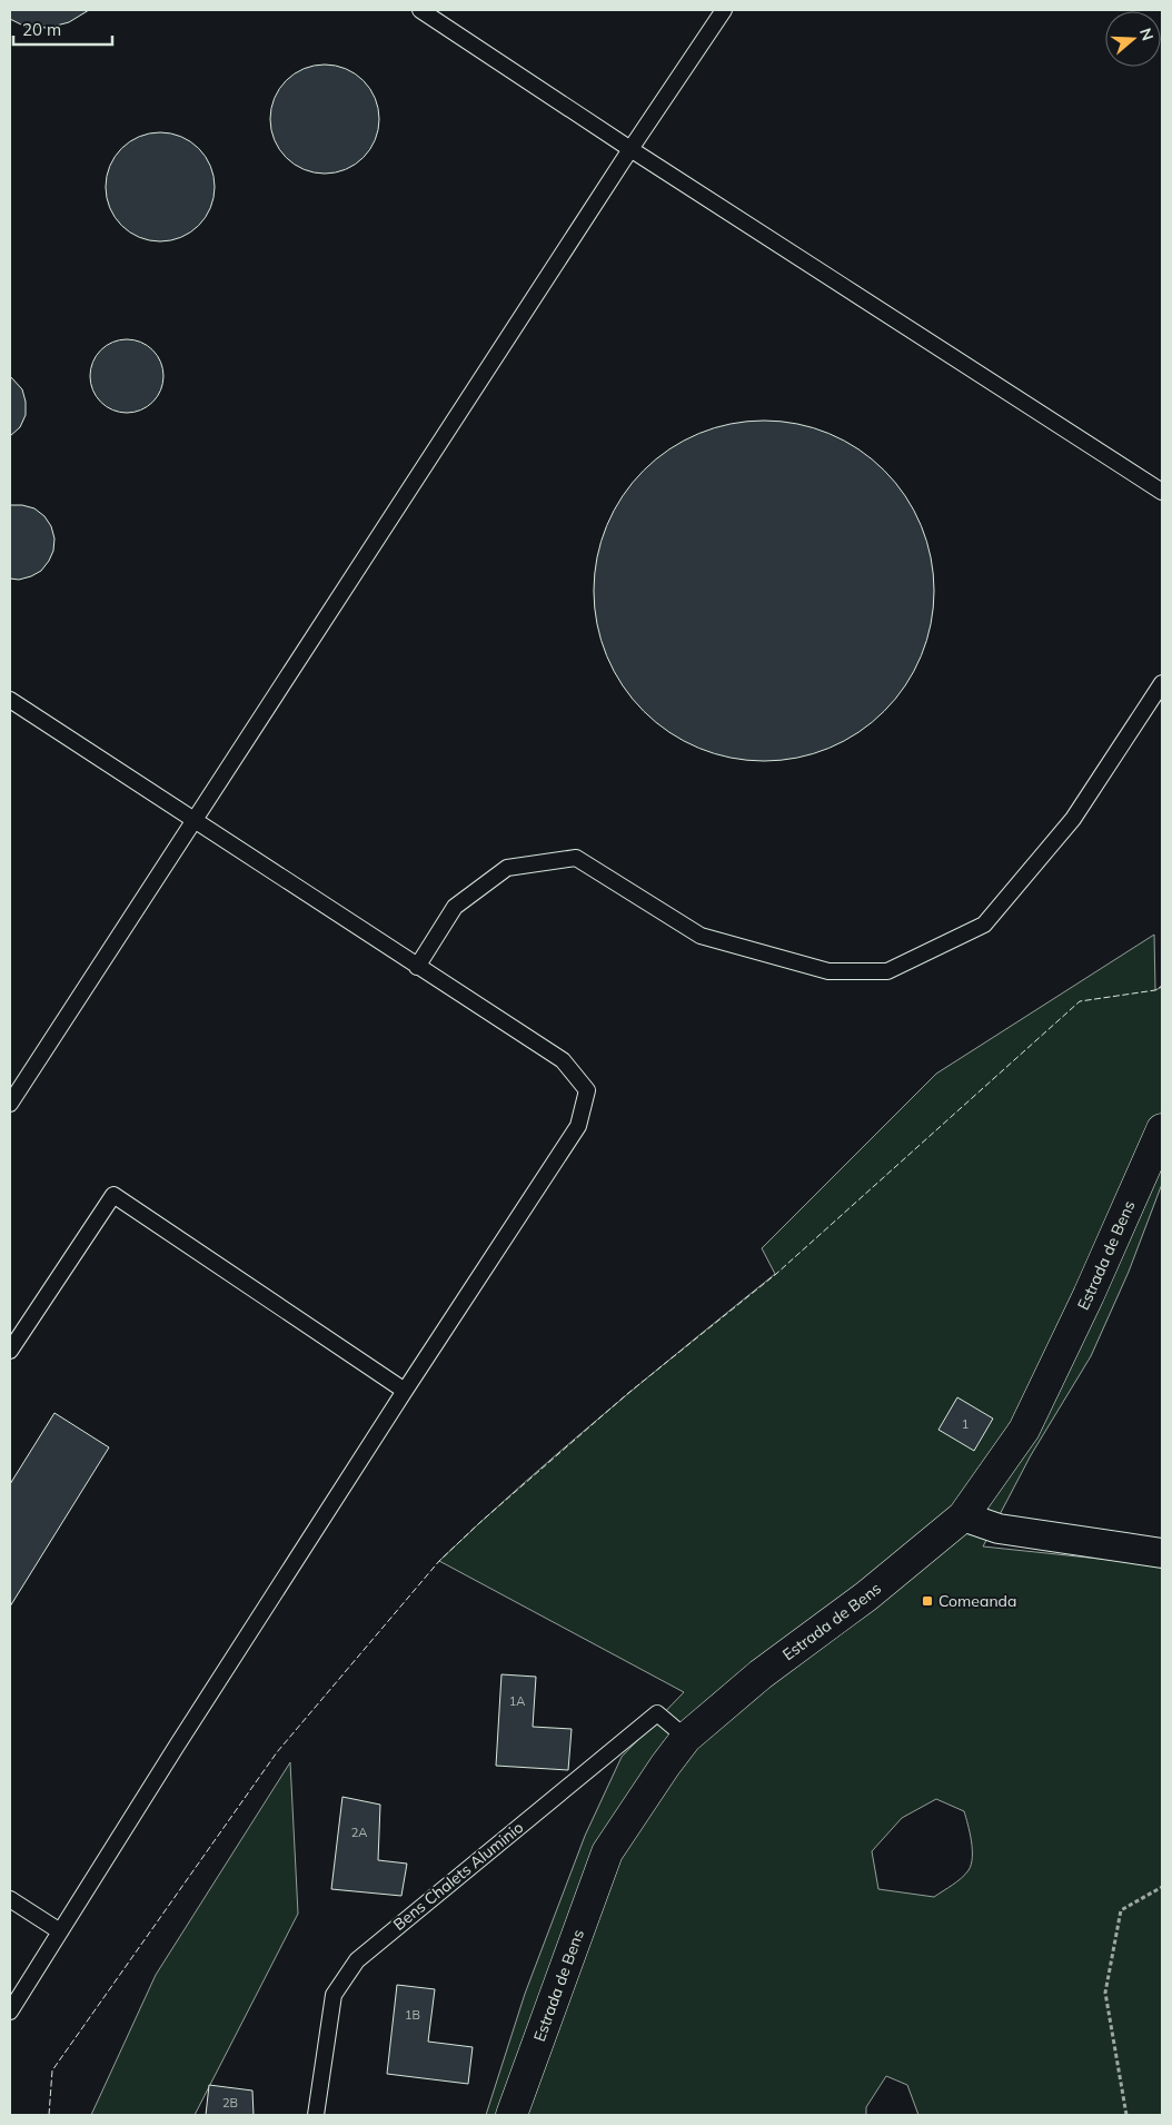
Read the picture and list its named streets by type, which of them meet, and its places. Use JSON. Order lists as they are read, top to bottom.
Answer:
{
  "streets": {
    "street": ["Estrada de Bens"],
    "lane": ["Bens Chalets Aluminio"]
  },
  "crossings": [
    ["Estrada de Bens", "Bens Chalets Aluminio"]
  ],
  "places": {
    "transit": ["Comeanda"]
  },
  "house_numbers": [
    "1",
    "1A",
    "2A",
    "1B",
    "2B"
  ],
  "scale_bar": "20 m",
  "north": "right"
}
